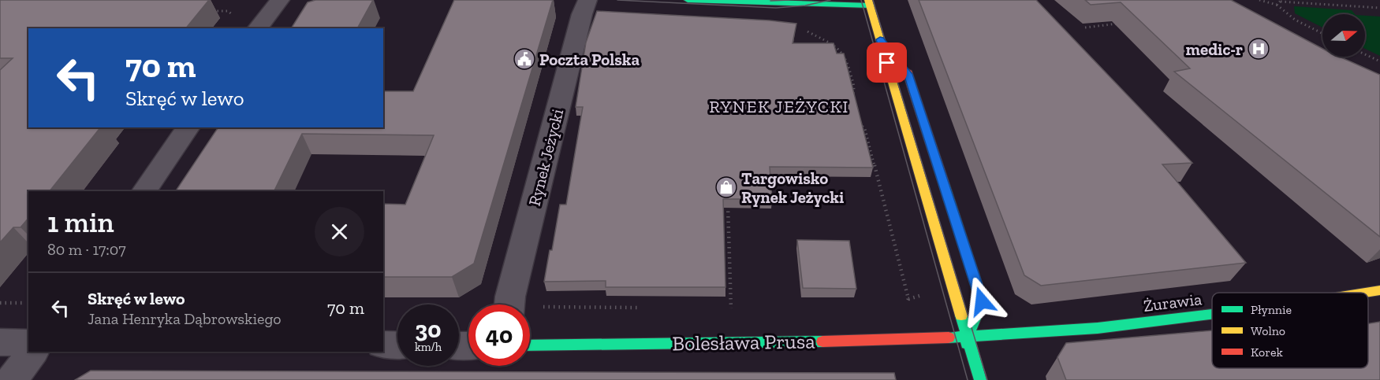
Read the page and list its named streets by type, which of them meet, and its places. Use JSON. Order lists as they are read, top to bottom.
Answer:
{
  "streets": {
    "street": ["Rynek Jeżycki", "Żurawia", "Bolesława Prusa"]
  },
  "crossings": [
    ["Żurawia", "Bolesława Prusa"]
  ],
  "districts": ["RYNEK JEŻYCKI"],
  "places": {
    "hospital": ["medic-r"],
    "public building": ["Poczta Polska"],
    "shop": ["Targowisko Rynek Jeżycki"]
  },
  "legend": ["Płynnie", "Wolno", "Korek"],
  "north": "right",
  "page": {
    "turn": ["70 m", "Skręć w lewo"],
    "heading": ["1 min", "80 m · 17:07"],
    "list": [
      {
        "name": "Skręć w lewo",
        "note": "Jana Henryka Dąbrowskiego",
        "value": "70 m"
      }
    ],
    "speed": "30 km/h",
    "limit": "40"
  }
}
